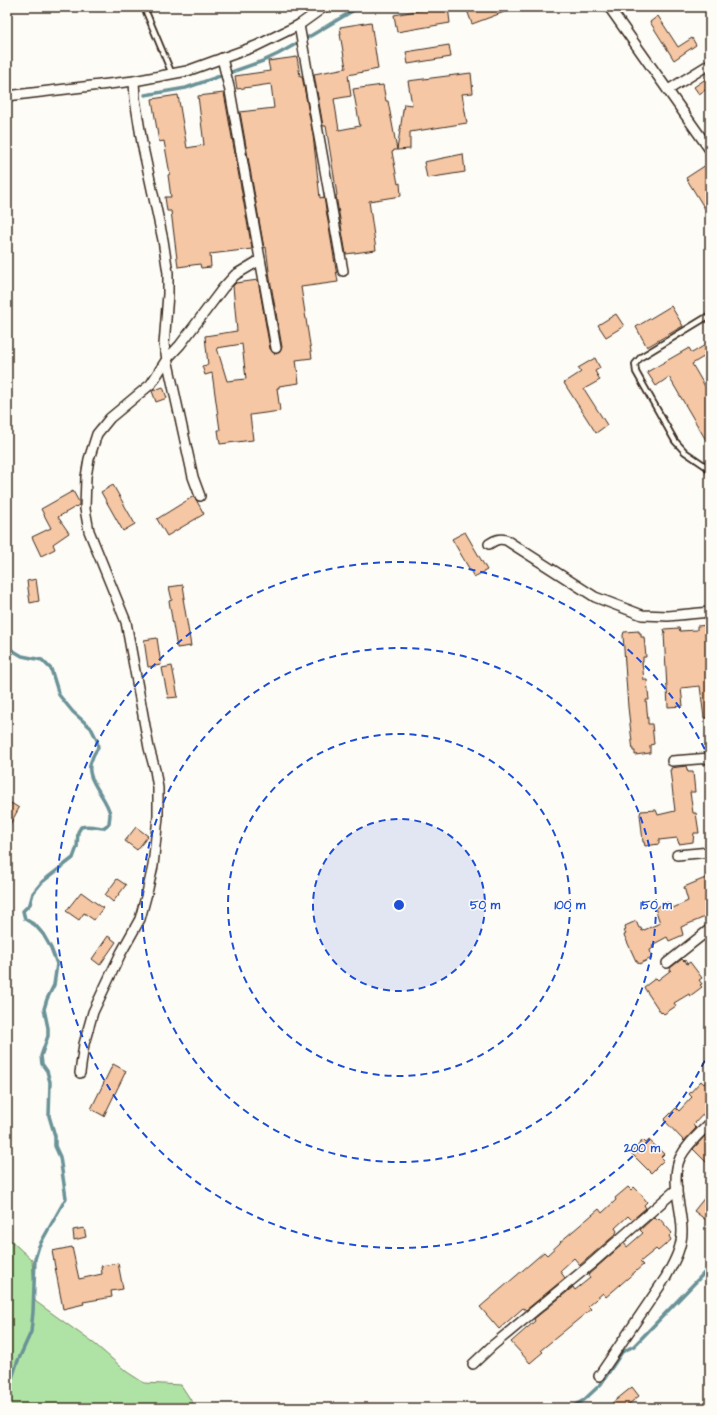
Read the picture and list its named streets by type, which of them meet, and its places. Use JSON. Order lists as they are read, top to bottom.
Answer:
{
  "rings": [
    "50 m",
    "100 m",
    "150 m",
    "200 m"
  ]
}
